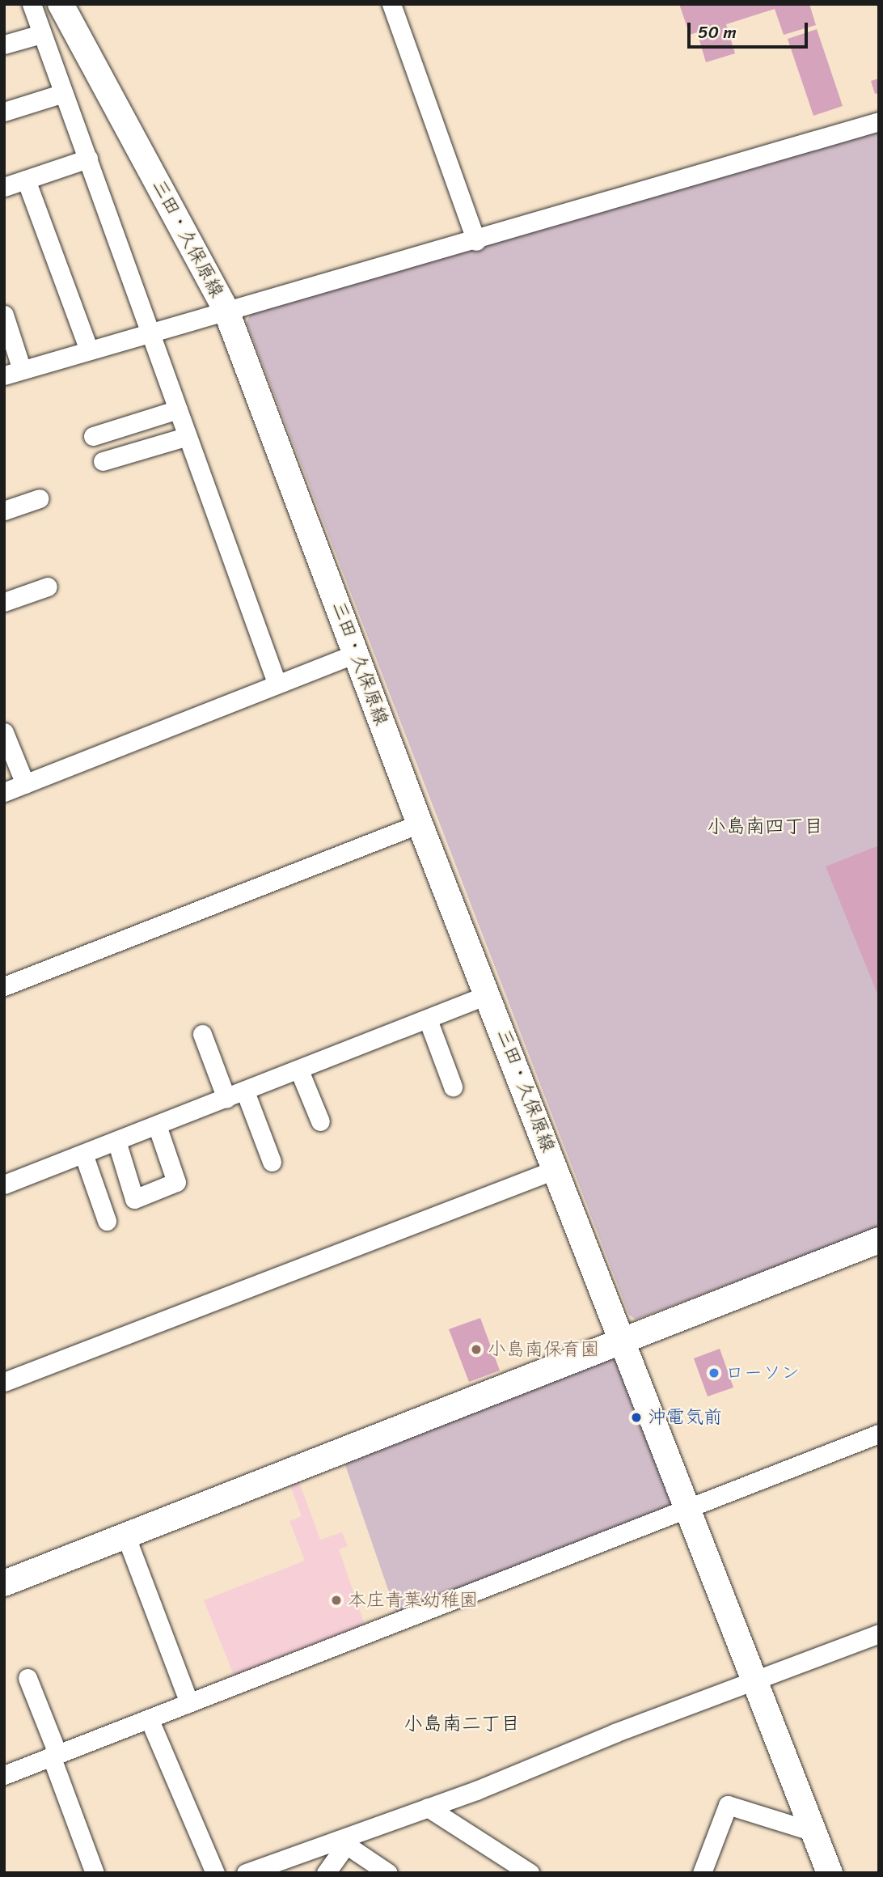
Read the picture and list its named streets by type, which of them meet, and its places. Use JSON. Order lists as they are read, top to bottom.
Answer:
{
  "streets": {
    "street": ["三田・久保原線"]
  },
  "districts": ["小島南四丁目", "小島南二丁目"],
  "places": [
    "小島南保育園",
    "ローソン",
    "沖電気前",
    "本庄青葉幼稚園"
  ],
  "scale_bar": "50 m"
}
